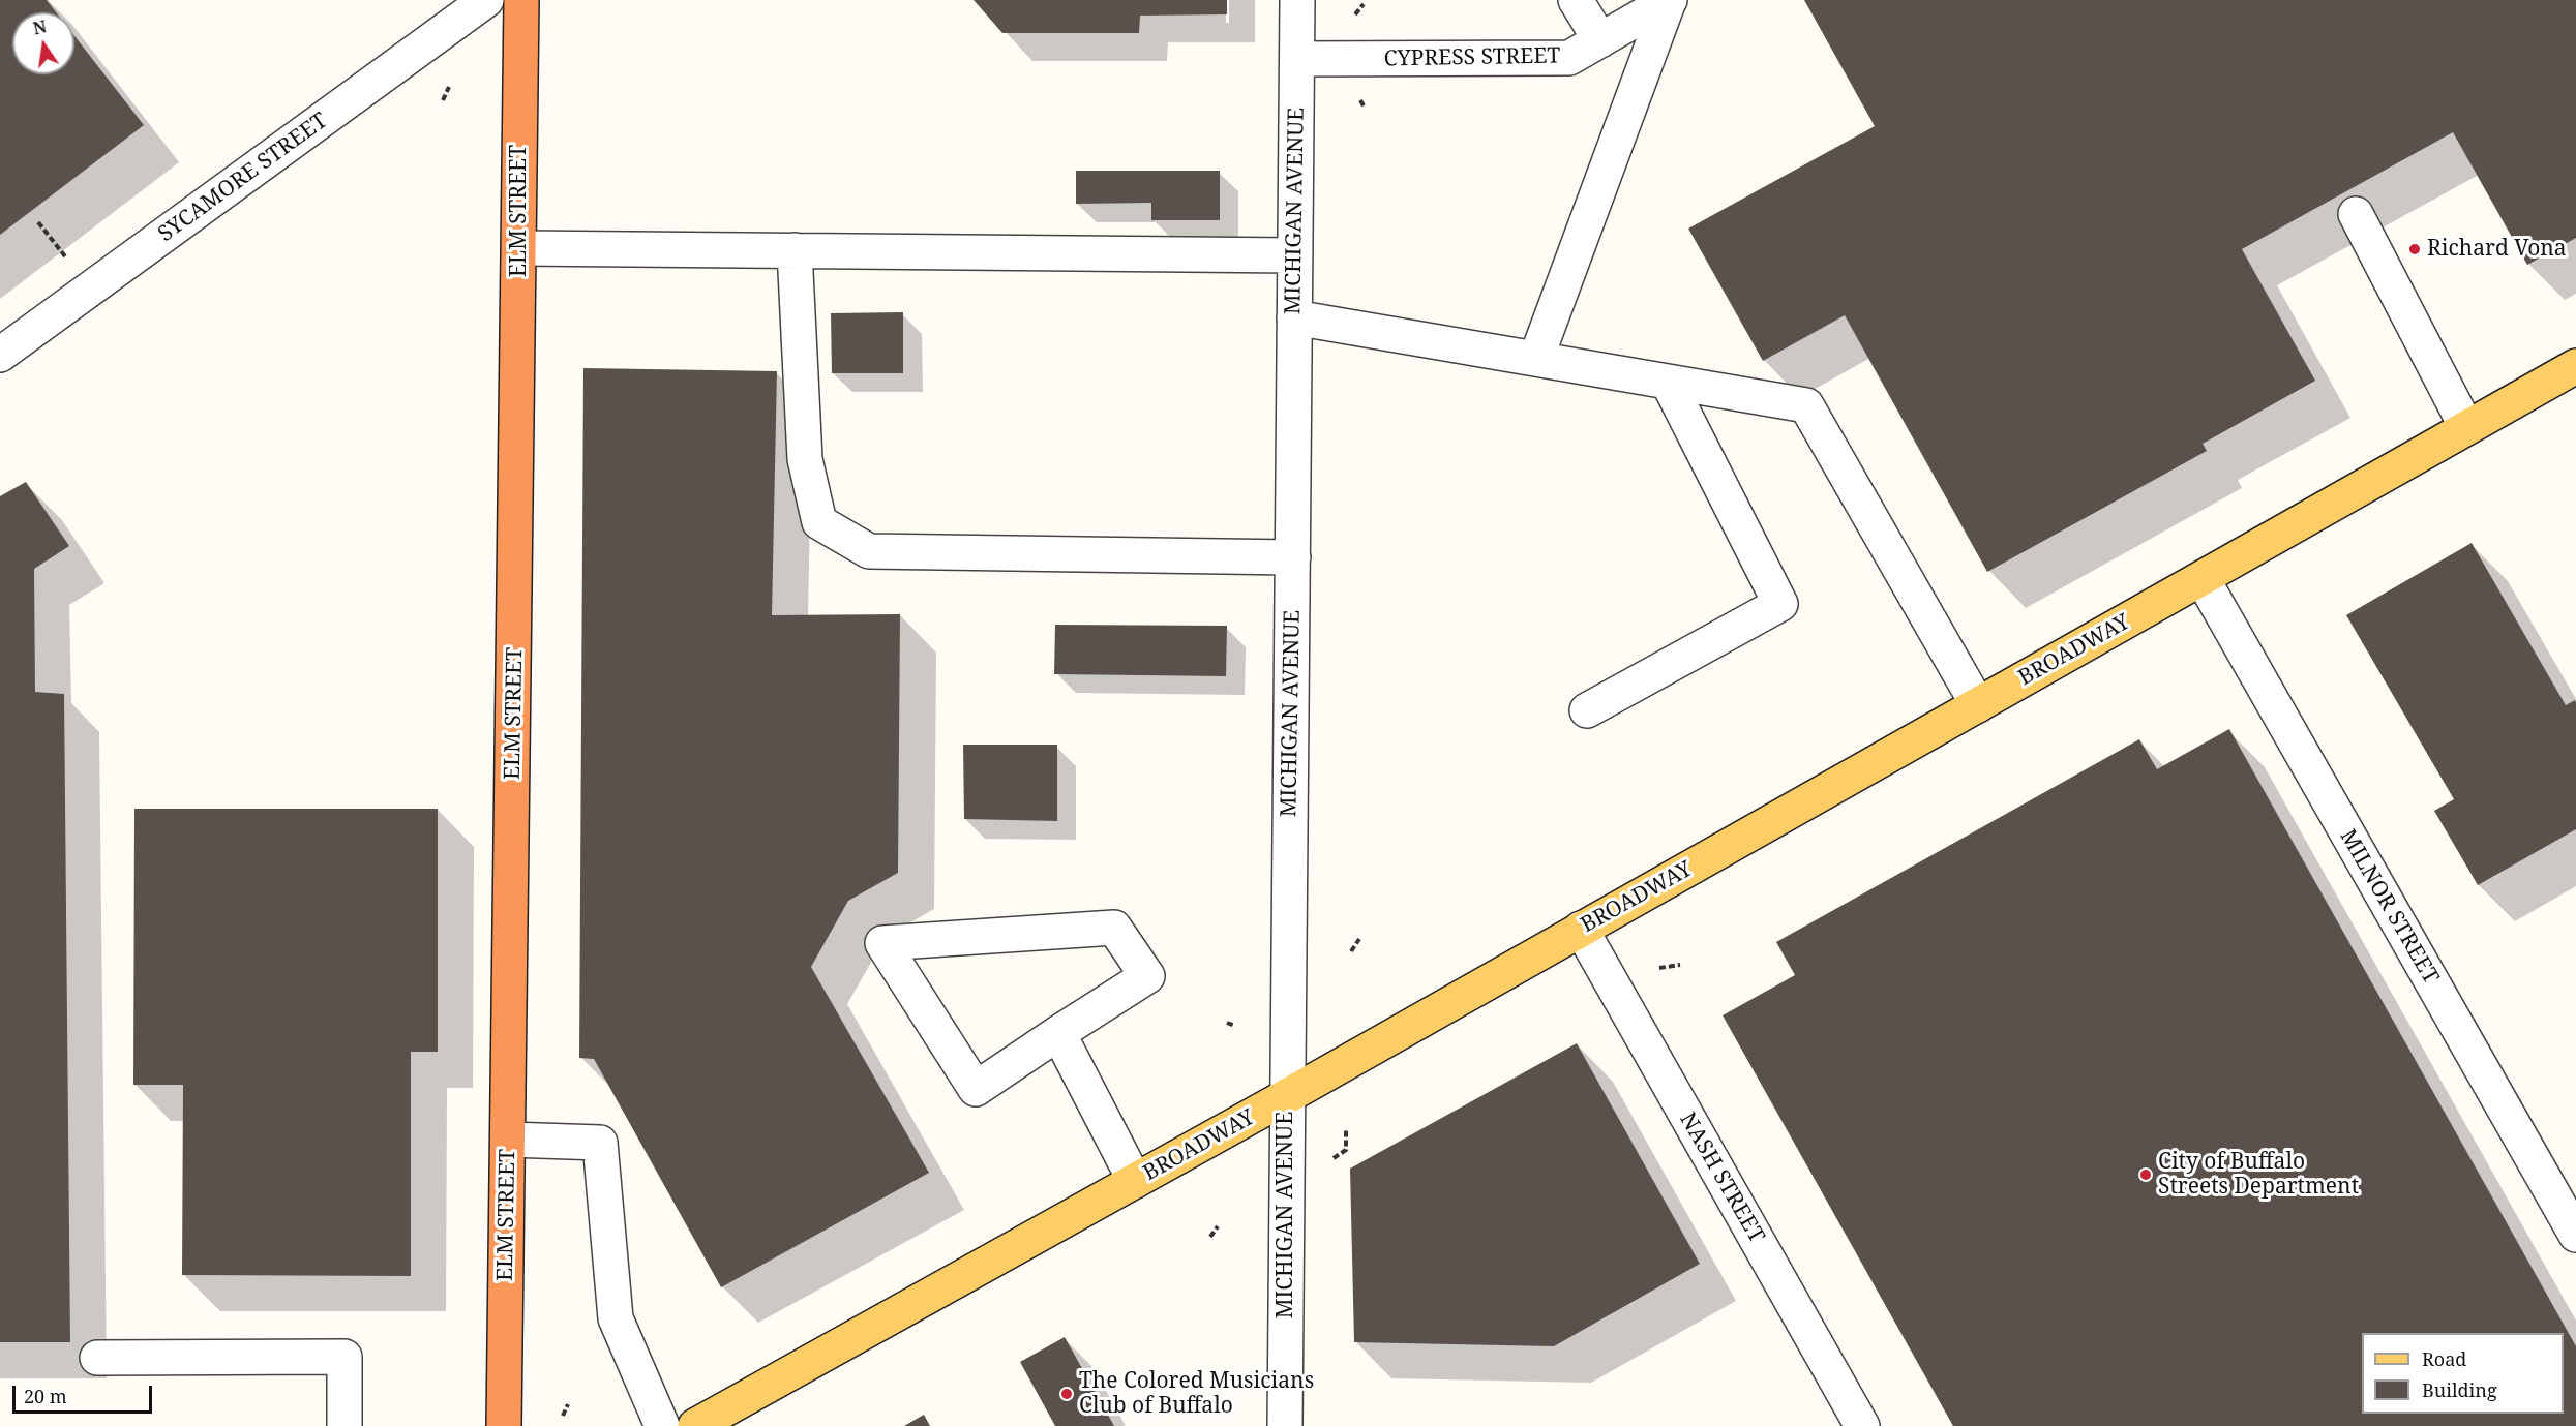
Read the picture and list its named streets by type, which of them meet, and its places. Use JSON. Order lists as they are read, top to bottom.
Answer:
{
  "streets": {
    "highway": ["ELM STREET"],
    "main road": ["BROADWAY"],
    "street": [
      "CYPRESS STREET",
      "SYCAMORE STREET",
      "MICHIGAN AVENUE",
      "MILNOR STREET",
      "NASH STREET"
    ]
  },
  "crossings": [
    ["CYPRESS STREET", "MICHIGAN AVENUE"],
    ["MICHIGAN AVENUE", "BROADWAY"],
    ["BROADWAY", "MILNOR STREET"],
    ["BROADWAY", "NASH STREET"]
  ],
  "places": ["Richard Vona", "City of Buffalo Streets Department", "The Colored Musicians Club of Buffalo"],
  "legend": ["Road", "Building"],
  "scale_bar": "20 m",
  "north": "top"
}
